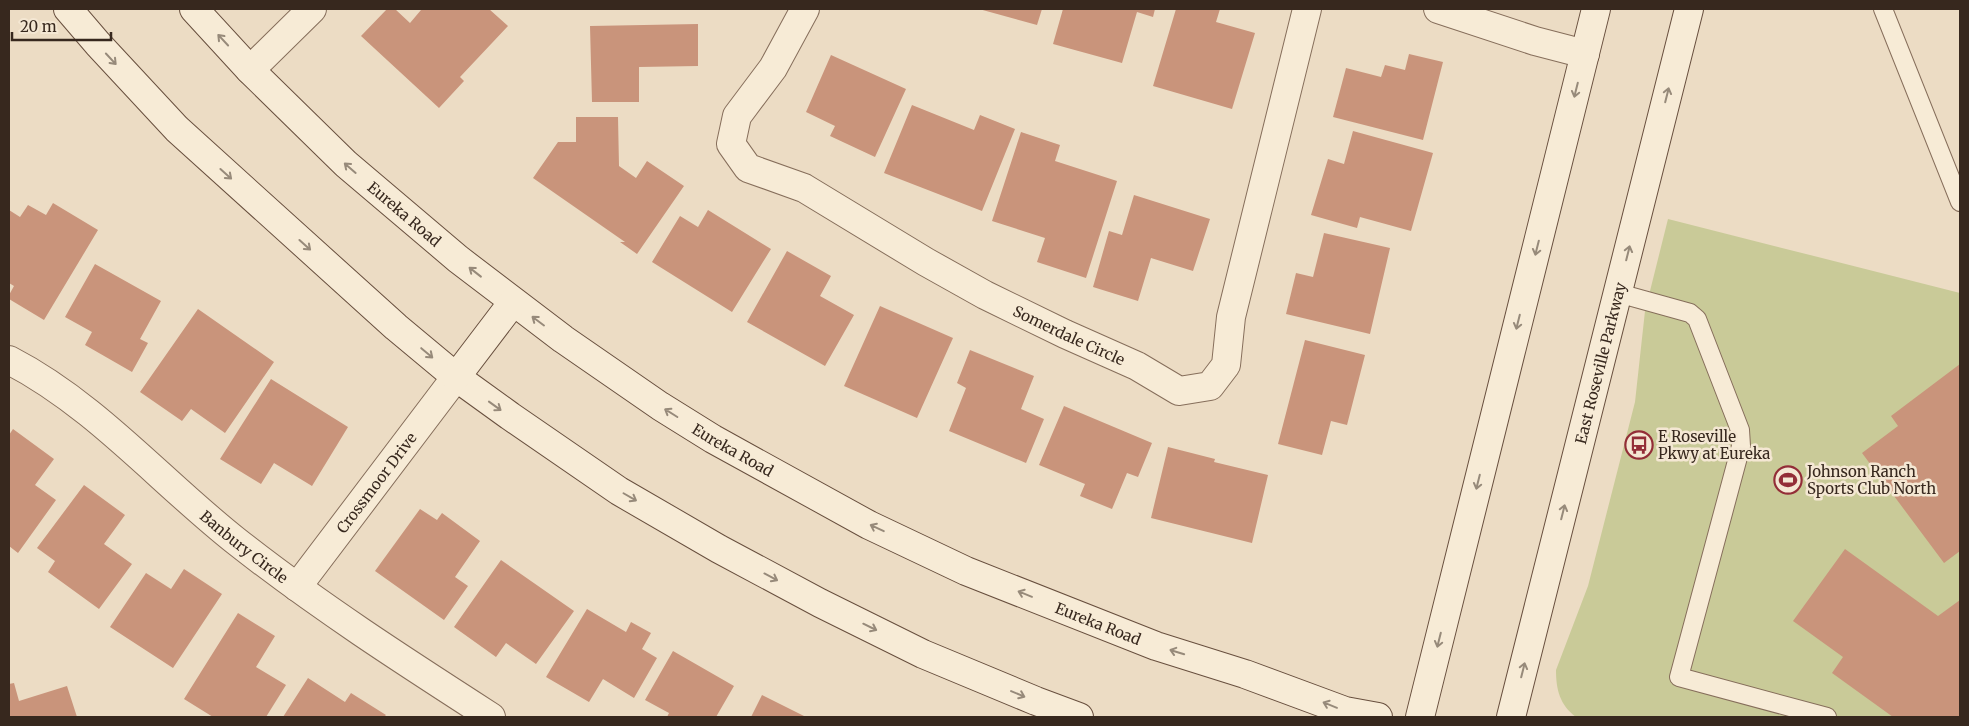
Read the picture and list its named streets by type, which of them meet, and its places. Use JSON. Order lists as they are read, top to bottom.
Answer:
{
  "streets": {
    "main road": [
      "Eureka Road",
      "Somerdale Circle",
      "East Roseville Parkway",
      "Crossmoor Drive",
      "Banbury Circle"
    ]
  },
  "crossings": [
    ["Eureka Road", "Crossmoor Drive"],
    ["Crossmoor Drive", "Banbury Circle"]
  ],
  "places": {
    "bus stop": ["E Roseville Pkwy at Eureka"],
    "sports": ["Johnson Ranch Sports Club North"]
  },
  "scale_bar": "20 m"
}
